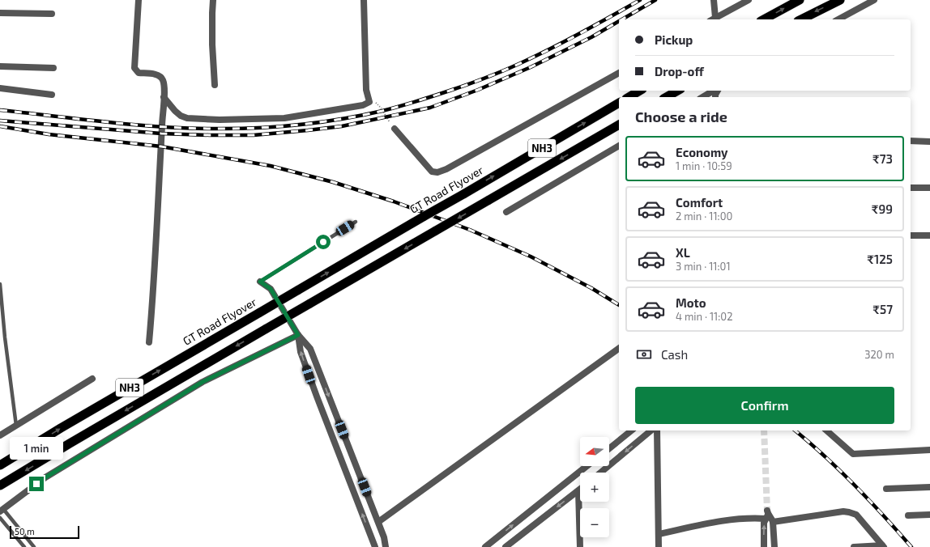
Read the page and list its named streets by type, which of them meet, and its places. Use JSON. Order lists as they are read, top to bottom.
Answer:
{
  "streets": {
    "highway": ["NH3", "GT Road Flyover"]
  },
  "scale_bar": "50 m",
  "north": "left",
  "page": {
    "banner": ["Pickup", "Drop-off"],
    "heading": "Choose a ride",
    "list": [
      {
        "name": "Economy",
        "note": "1 min · 10:59",
        "value": "₹73"
      },
      {
        "name": "Comfort",
        "note": "2 min · 11:00",
        "value": "₹99"
      },
      {
        "name": "XL",
        "note": "3 min · 11:01",
        "value": "₹125"
      },
      {
        "name": "Moto",
        "note": "4 min · 11:02",
        "value": "₹57"
      }
    ],
    "pay": ["Cash", "320 m"],
    "buttons": "Confirm",
    "map_buttons": ["+", "−"],
    "bubble": "1 min",
    "scale": "50 m"
  }
}
